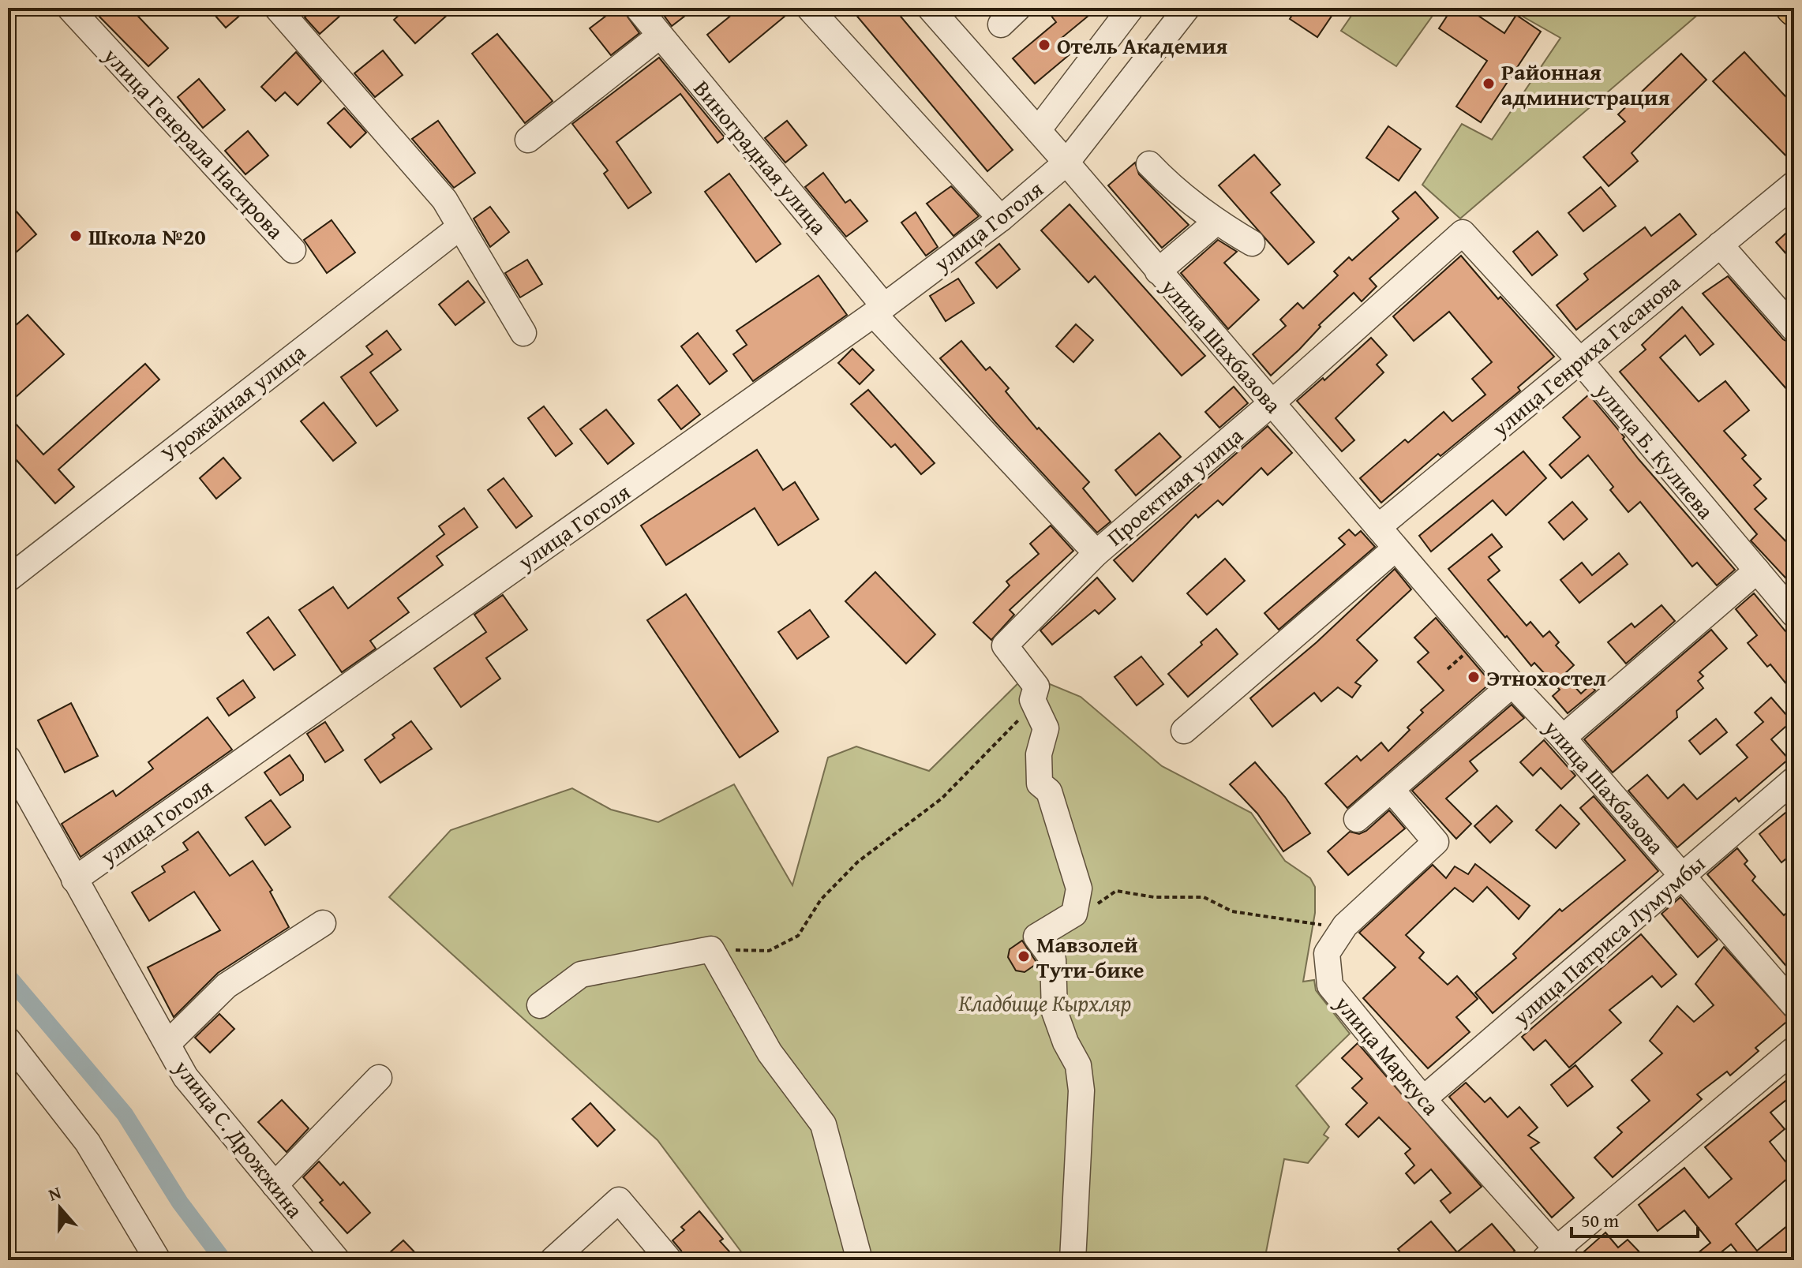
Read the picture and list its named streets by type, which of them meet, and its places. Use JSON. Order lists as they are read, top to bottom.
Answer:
{
  "streets": {
    "street": [
      "улица Генерала Насирова",
      "Виноградная улица",
      "улица Гоголя",
      "улица Шахбазова",
      "улица Генриха Гасанова",
      "Урожайная улица",
      "улица Б. Кулиева",
      "Проектная улица",
      "улица Патриса Лумумбы",
      "улица Маркуса",
      "улица С. Дрожжина"
    ]
  },
  "crossings": [
    ["Виноградная улица", "улица Гоголя"],
    ["Виноградная улица", "Проектная улица"],
    ["улица Гоголя", "улица Шахбазова"],
    ["улица Гоголя", "улица С. Дрожжина"],
    ["улица Шахбазова", "улица Генриха Гасанова"],
    ["улица Шахбазова", "Проектная улица"],
    ["улица Шахбазова", "улица Патриса Лумумбы"],
    ["улица Генриха Гасанова", "улица Б. Кулиева"],
    ["улица Б. Кулиева", "Проектная улица"],
    ["улица Патриса Лумумбы", "улица Маркуса"]
  ],
  "parks": ["Кладбище Кырхляр"],
  "places": [
    "Отель Академия",
    "Районная администрация",
    "Школа №20",
    "Этнохостел",
    "Мавзолей Тути-бике"
  ],
  "scale_bar": "50 m",
  "north": "top"
}
